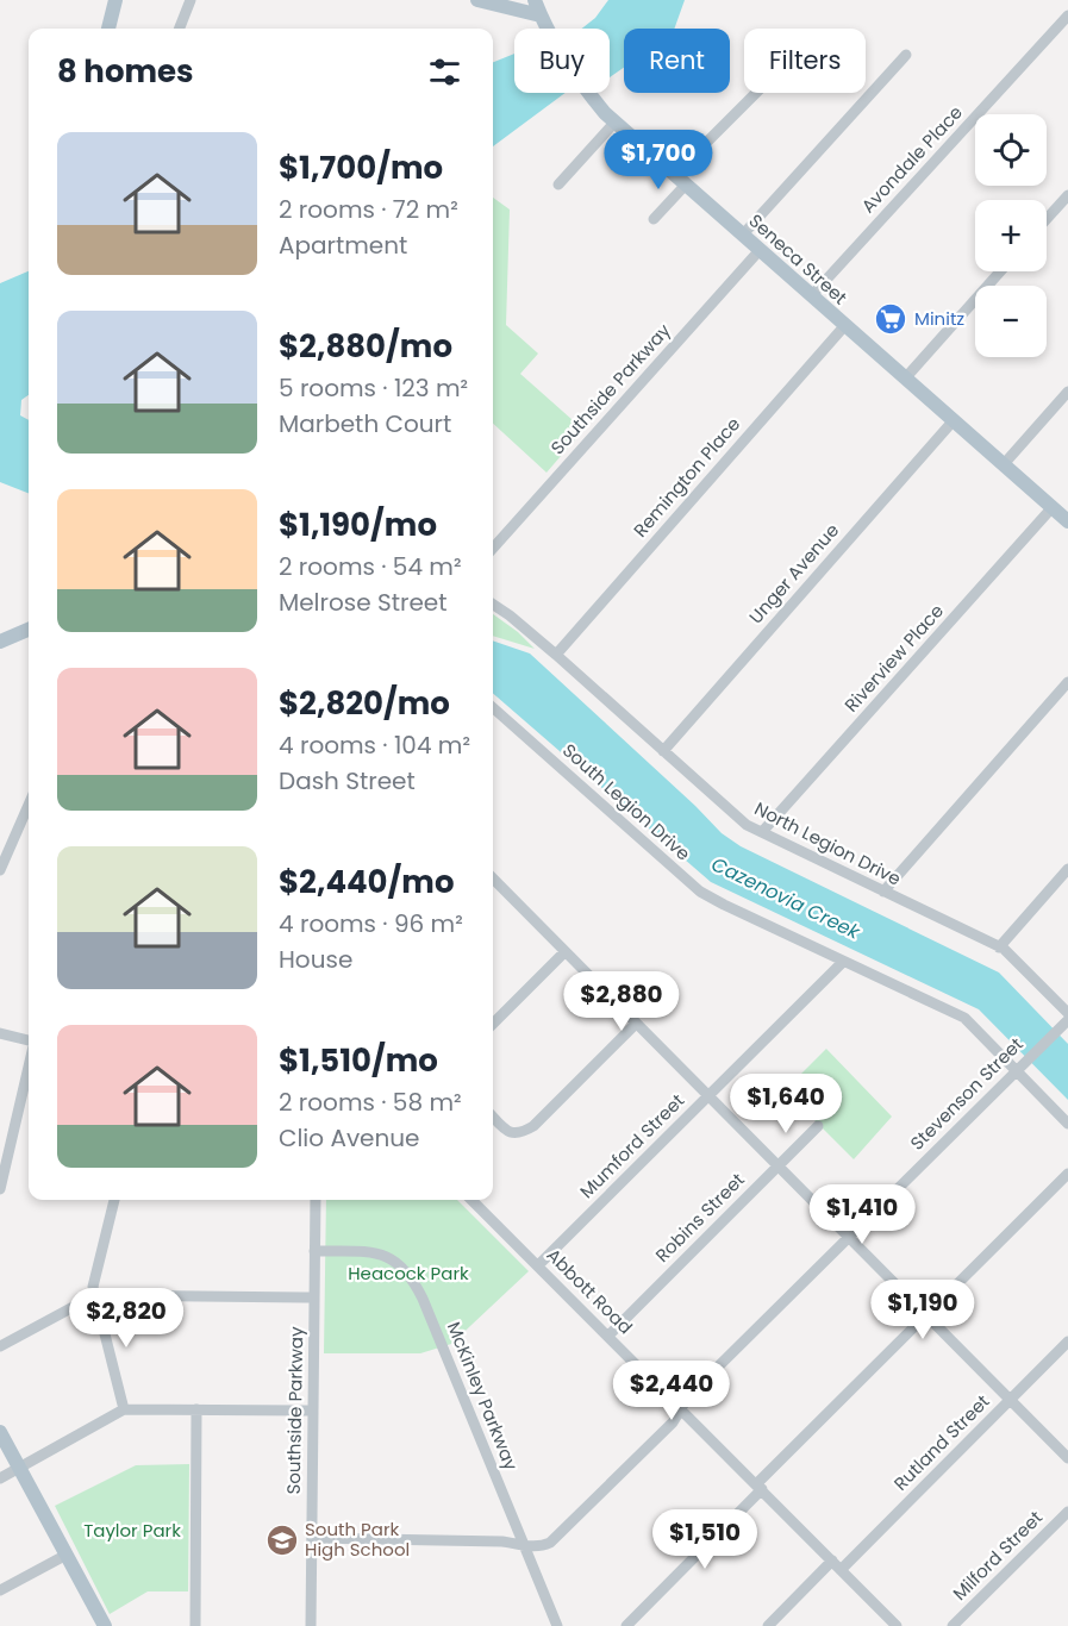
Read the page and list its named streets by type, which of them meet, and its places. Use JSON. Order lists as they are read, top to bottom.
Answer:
{
  "streets": {
    "main road": ["Seneca Street"],
    "street": [
      "Avondale Place",
      "Southside Parkway",
      "Remington Place",
      "Unger Avenue",
      "Riverview Place",
      "South Legion Drive",
      "North Legion Drive",
      "Stevenson Street",
      "Mumford Street",
      "Robins Street",
      "Abbott Road",
      "McKinley Parkway",
      "Rutland Street",
      "Milford Street"
    ]
  },
  "crossings": [
    ["Avondale Place", "Seneca Street"],
    ["Seneca Street", "Southside Parkway"],
    ["Seneca Street", "Remington Place"],
    ["Seneca Street", "Unger Avenue"],
    ["Seneca Street", "Riverview Place"],
    ["Southside Parkway", "McKinley Parkway"],
    ["Remington Place", "North Legion Drive"],
    ["Unger Avenue", "North Legion Drive"],
    ["Riverview Place", "North Legion Drive"],
    ["South Legion Drive", "Stevenson Street"],
    ["South Legion Drive", "Mumford Street"],
    ["North Legion Drive", "Stevenson Street"],
    ["Stevenson Street", "Abbott Road"],
    ["Stevenson Street", "McKinley Parkway"],
    ["Mumford Street", "Abbott Road"],
    ["Robins Street", "Abbott Road"],
    ["Abbott Road", "Rutland Street"]
  ],
  "water": ["Cazenovia Creek"],
  "parks": ["Heacock Park", "Taylor Park"],
  "places": {
    "supermarket": ["Minitz"],
    "school or university": ["South Park High School"]
  },
  "page": {
    "chip": ["Buy", "Rent", "Filters"],
    "heading": "8 homes",
    "map_buttons": ["+", "−"],
    "list": [
      {
        "name": "$1,700/mo",
        "note": "2 rooms · 72 m² · Apartment"
      },
      {
        "name": "$2,880/mo",
        "note": "5 rooms · 123 m² · Marbeth Court"
      },
      {
        "name": "$1,190/mo",
        "note": "2 rooms · 54 m² · Melrose Street"
      },
      {
        "name": "$2,820/mo",
        "note": "4 rooms · 104 m² · Dash Street"
      },
      {
        "name": "$2,440/mo",
        "note": "4 rooms · 96 m² · House"
      },
      {
        "name": "$1,510/mo",
        "note": "2 rooms · 58 m² · Clio Avenue"
      }
    ],
    "price": [
      "$1,700",
      "$2,880",
      "$1,640",
      "$1,410",
      "$1,190",
      "$2,820",
      "$2,440",
      "$1,510"
    ]
  }
}
